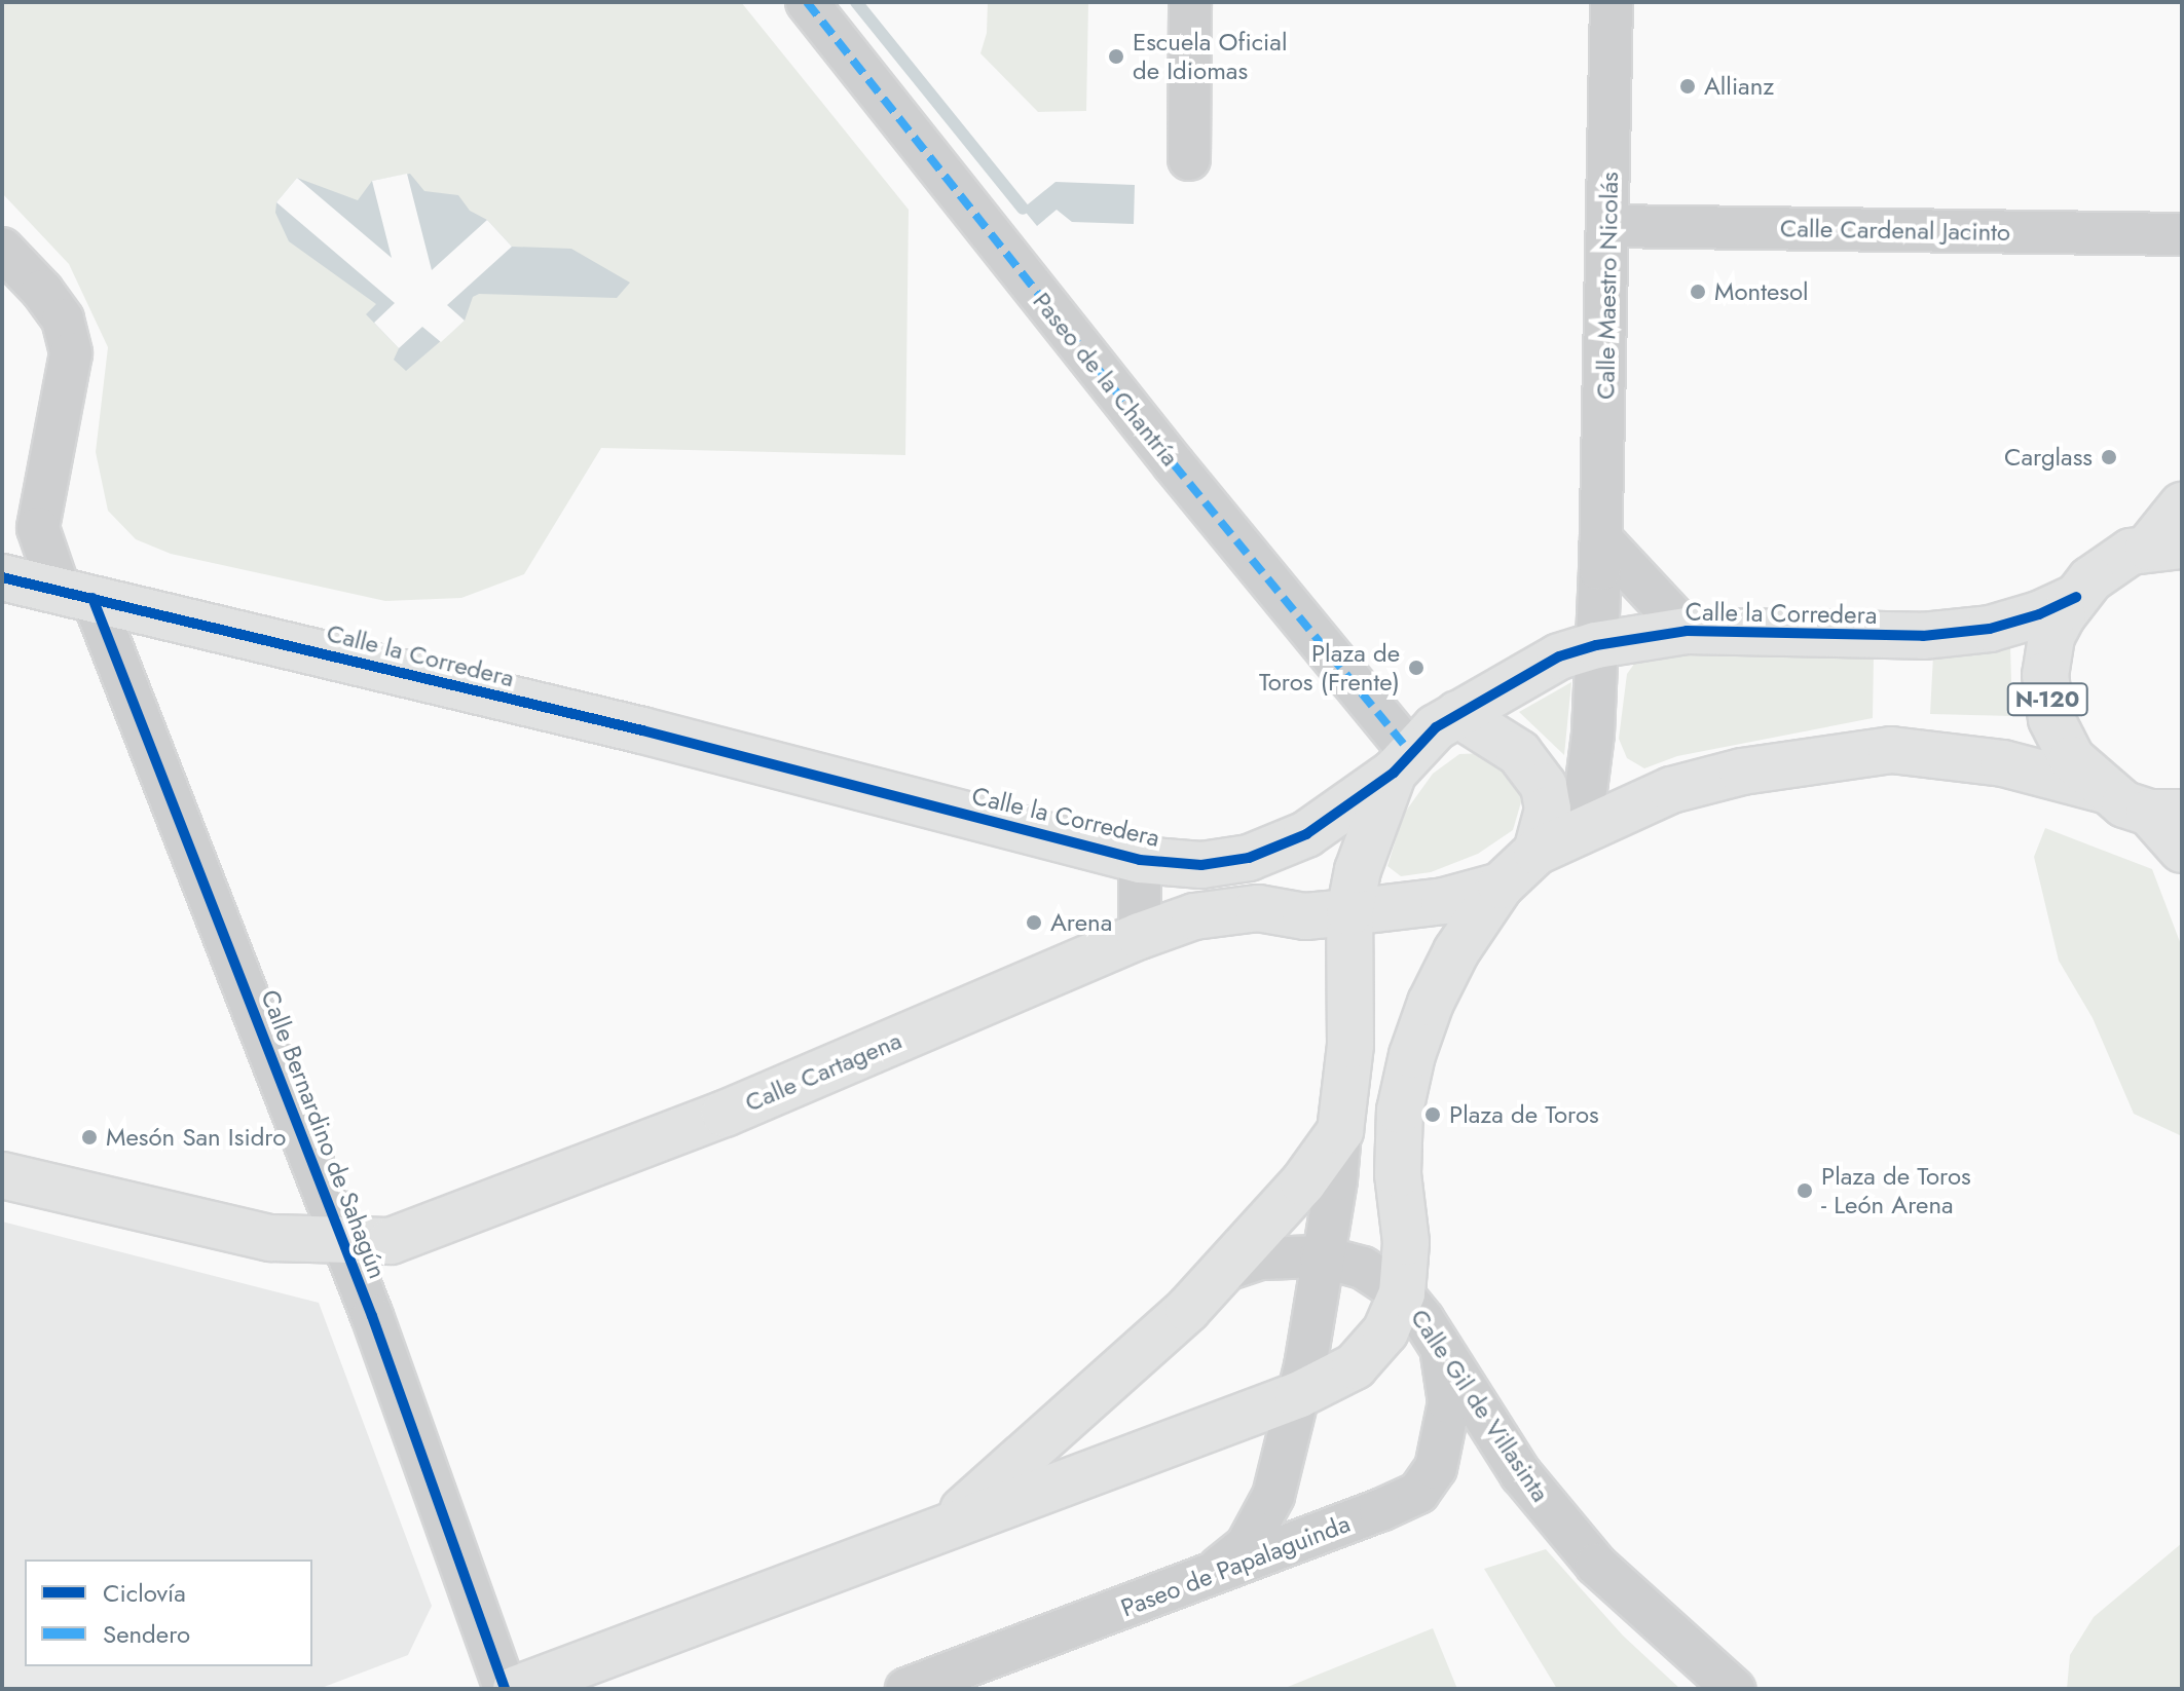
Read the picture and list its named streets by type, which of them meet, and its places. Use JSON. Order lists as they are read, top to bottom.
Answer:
{
  "streets": {
    "main road": ["Calle la Corredera", "N-120", "Calle Cartagena"],
    "street": [
      "Calle Cardenal Jacinto",
      "Calle Maestro Nicolás",
      "Paseo de la Chantría",
      "Calle Bernardino de Sahagún",
      "Calle Gil de Villasinta",
      "Paseo de Papalaguinda"
    ]
  },
  "crossings": [
    ["Calle Cardenal Jacinto", "Calle Maestro Nicolás"],
    ["Calle Maestro Nicolás", "Calle la Corredera"],
    ["Paseo de la Chantría", "Calle la Corredera"],
    ["Calle la Corredera", "N-120"],
    ["Calle la Corredera", "Calle Bernardino de Sahagún"],
    ["Calle Cartagena", "Calle Bernardino de Sahagún"],
    ["Calle Gil de Villasinta", "Paseo de Papalaguinda"]
  ],
  "places": [
    "Escuela Oficial de Idiomas",
    "Allianz",
    "Montesol",
    "Carglass",
    "Plaza de Toros (Frente)",
    "Arena",
    "Plaza de Toros",
    "Mesón San Isidro",
    "Plaza de Toros - León Arena"
  ],
  "legend": ["Ciclovía", "Sendero"]
}
